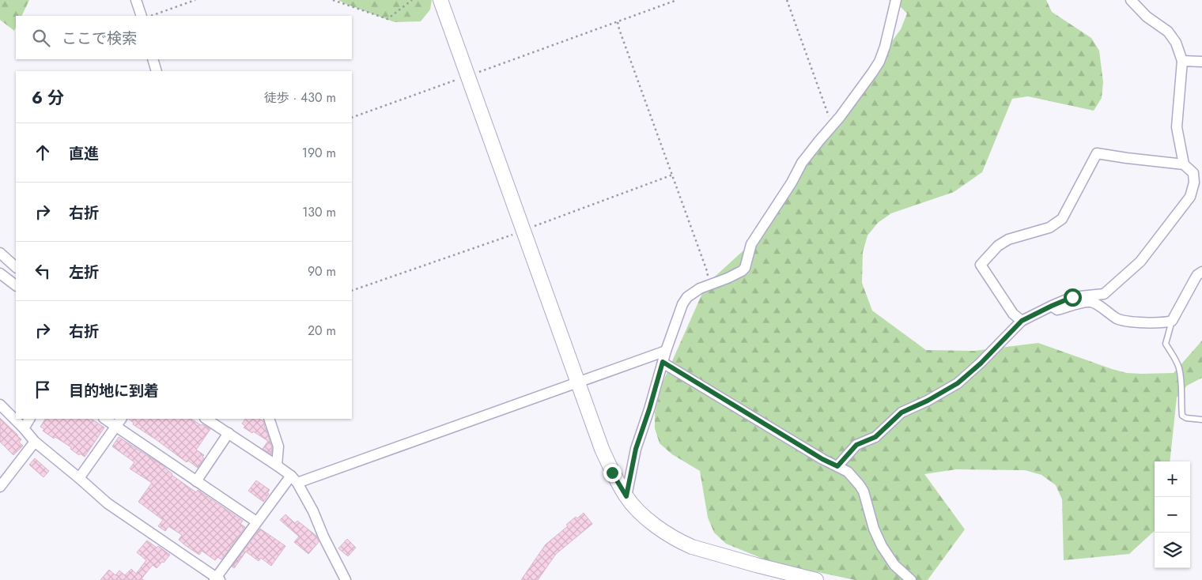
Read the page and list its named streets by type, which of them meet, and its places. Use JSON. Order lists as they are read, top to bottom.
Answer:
{
  "page": {
    "search": "ここで検索",
    "heading": ["6 分", "徒歩 · 430 m"],
    "list": [
      ["直進", "190 m"],
      ["右折", "130 m"],
      ["左折", "90 m"],
      ["右折", "20 m"],
      "目的地に到着"
    ],
    "map_buttons": ["+", "−"]
  }
}
